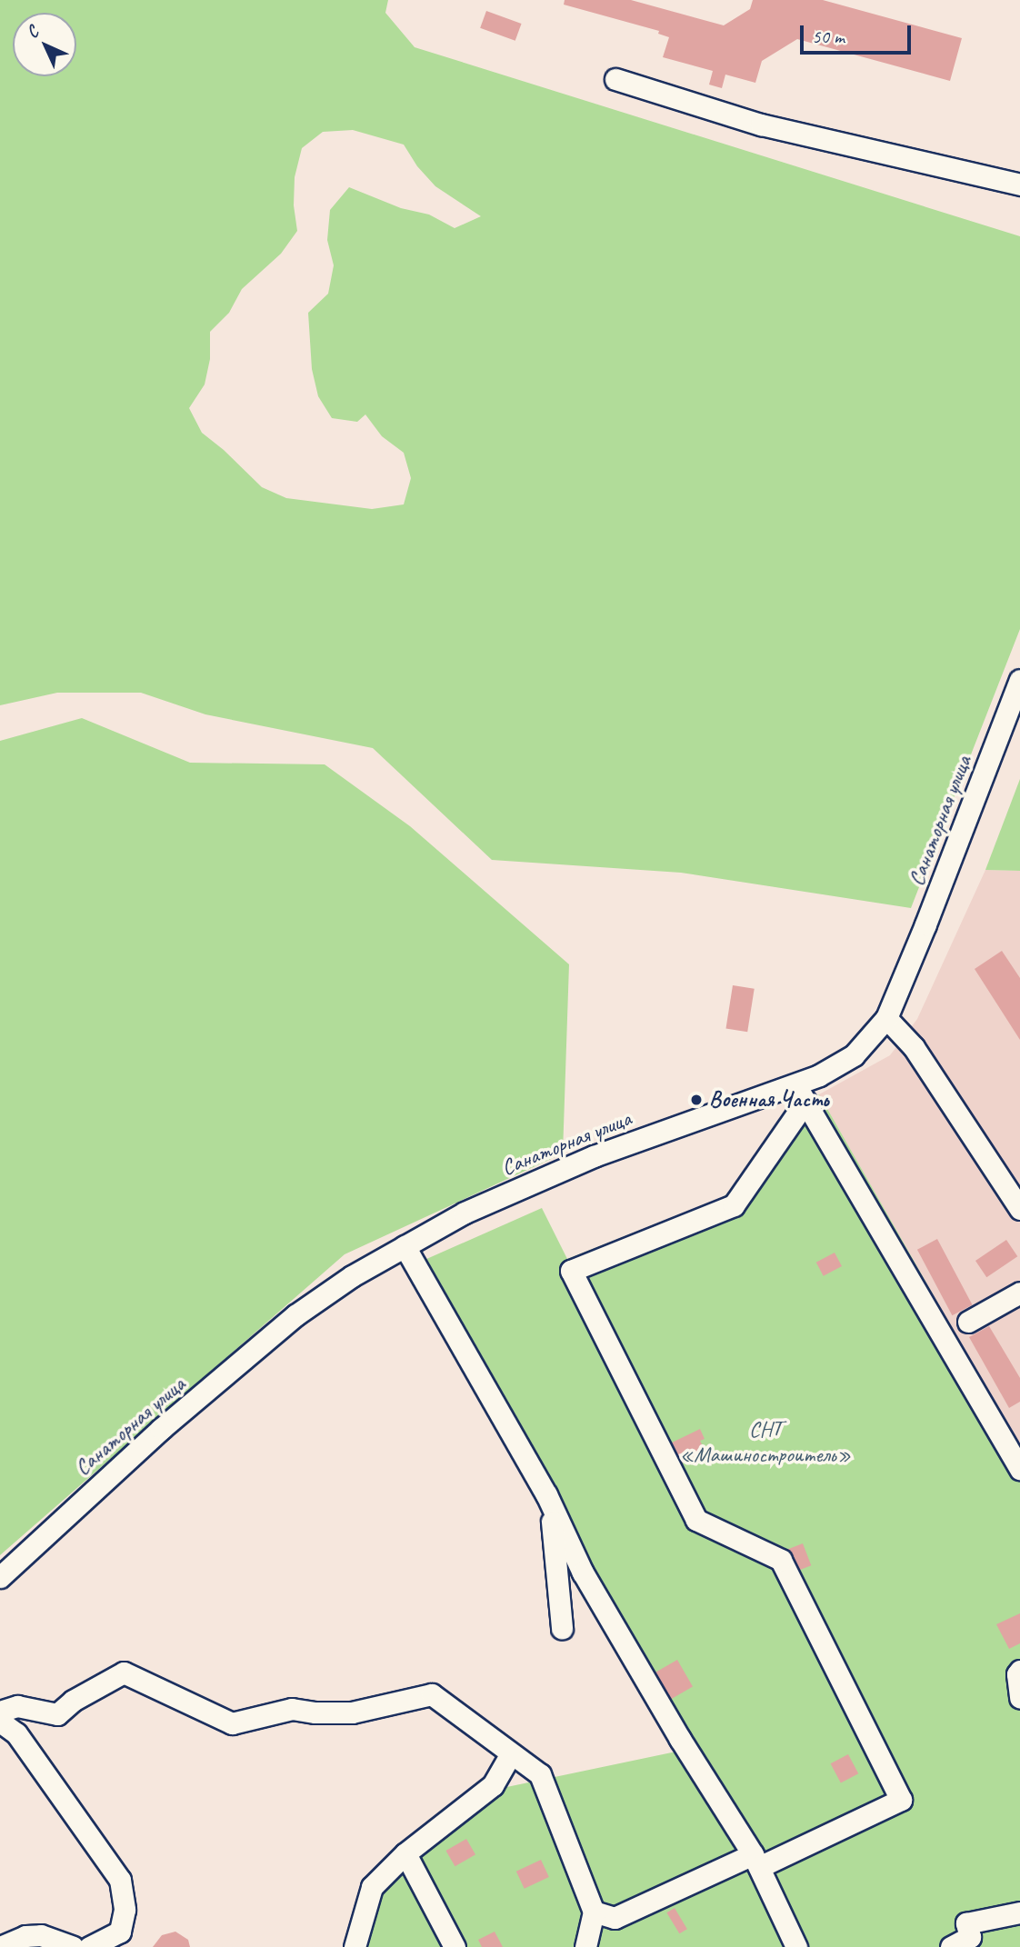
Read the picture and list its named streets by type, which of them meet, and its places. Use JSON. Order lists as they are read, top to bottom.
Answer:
{
  "streets": {
    "street": ["Санаторная улица"]
  },
  "parks": ["СНТ «Машиностроитель»"],
  "places": ["Военная Часть"],
  "scale_bar": "50 m",
  "north": "top left"
}
